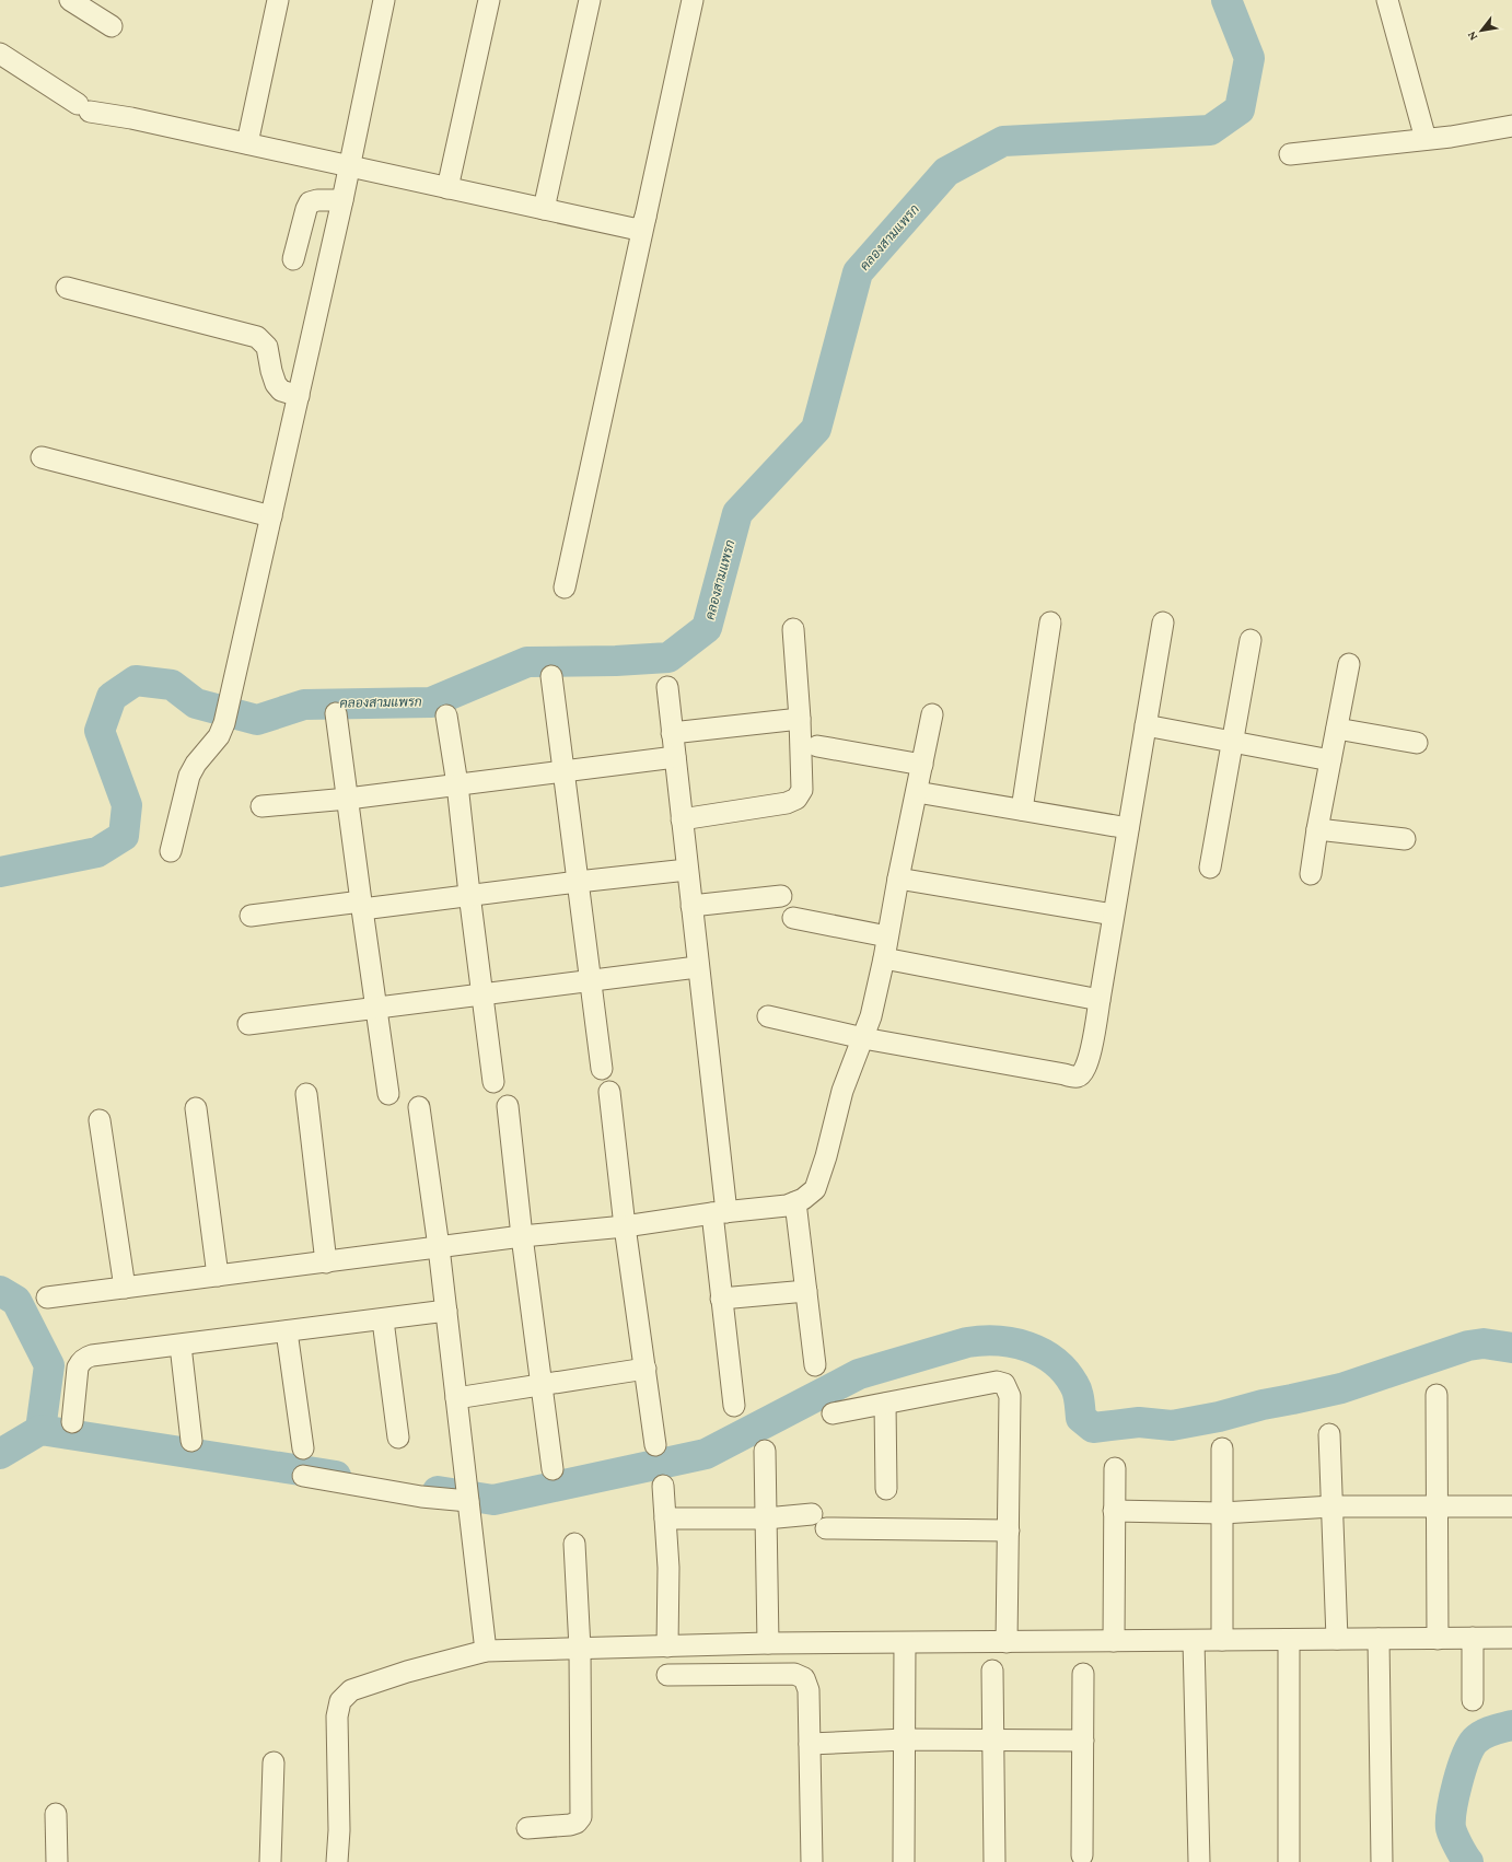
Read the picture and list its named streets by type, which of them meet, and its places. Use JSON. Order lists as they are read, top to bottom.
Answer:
{
  "water": ["คลองสามแพรก"],
  "north": "bottom left"
}
